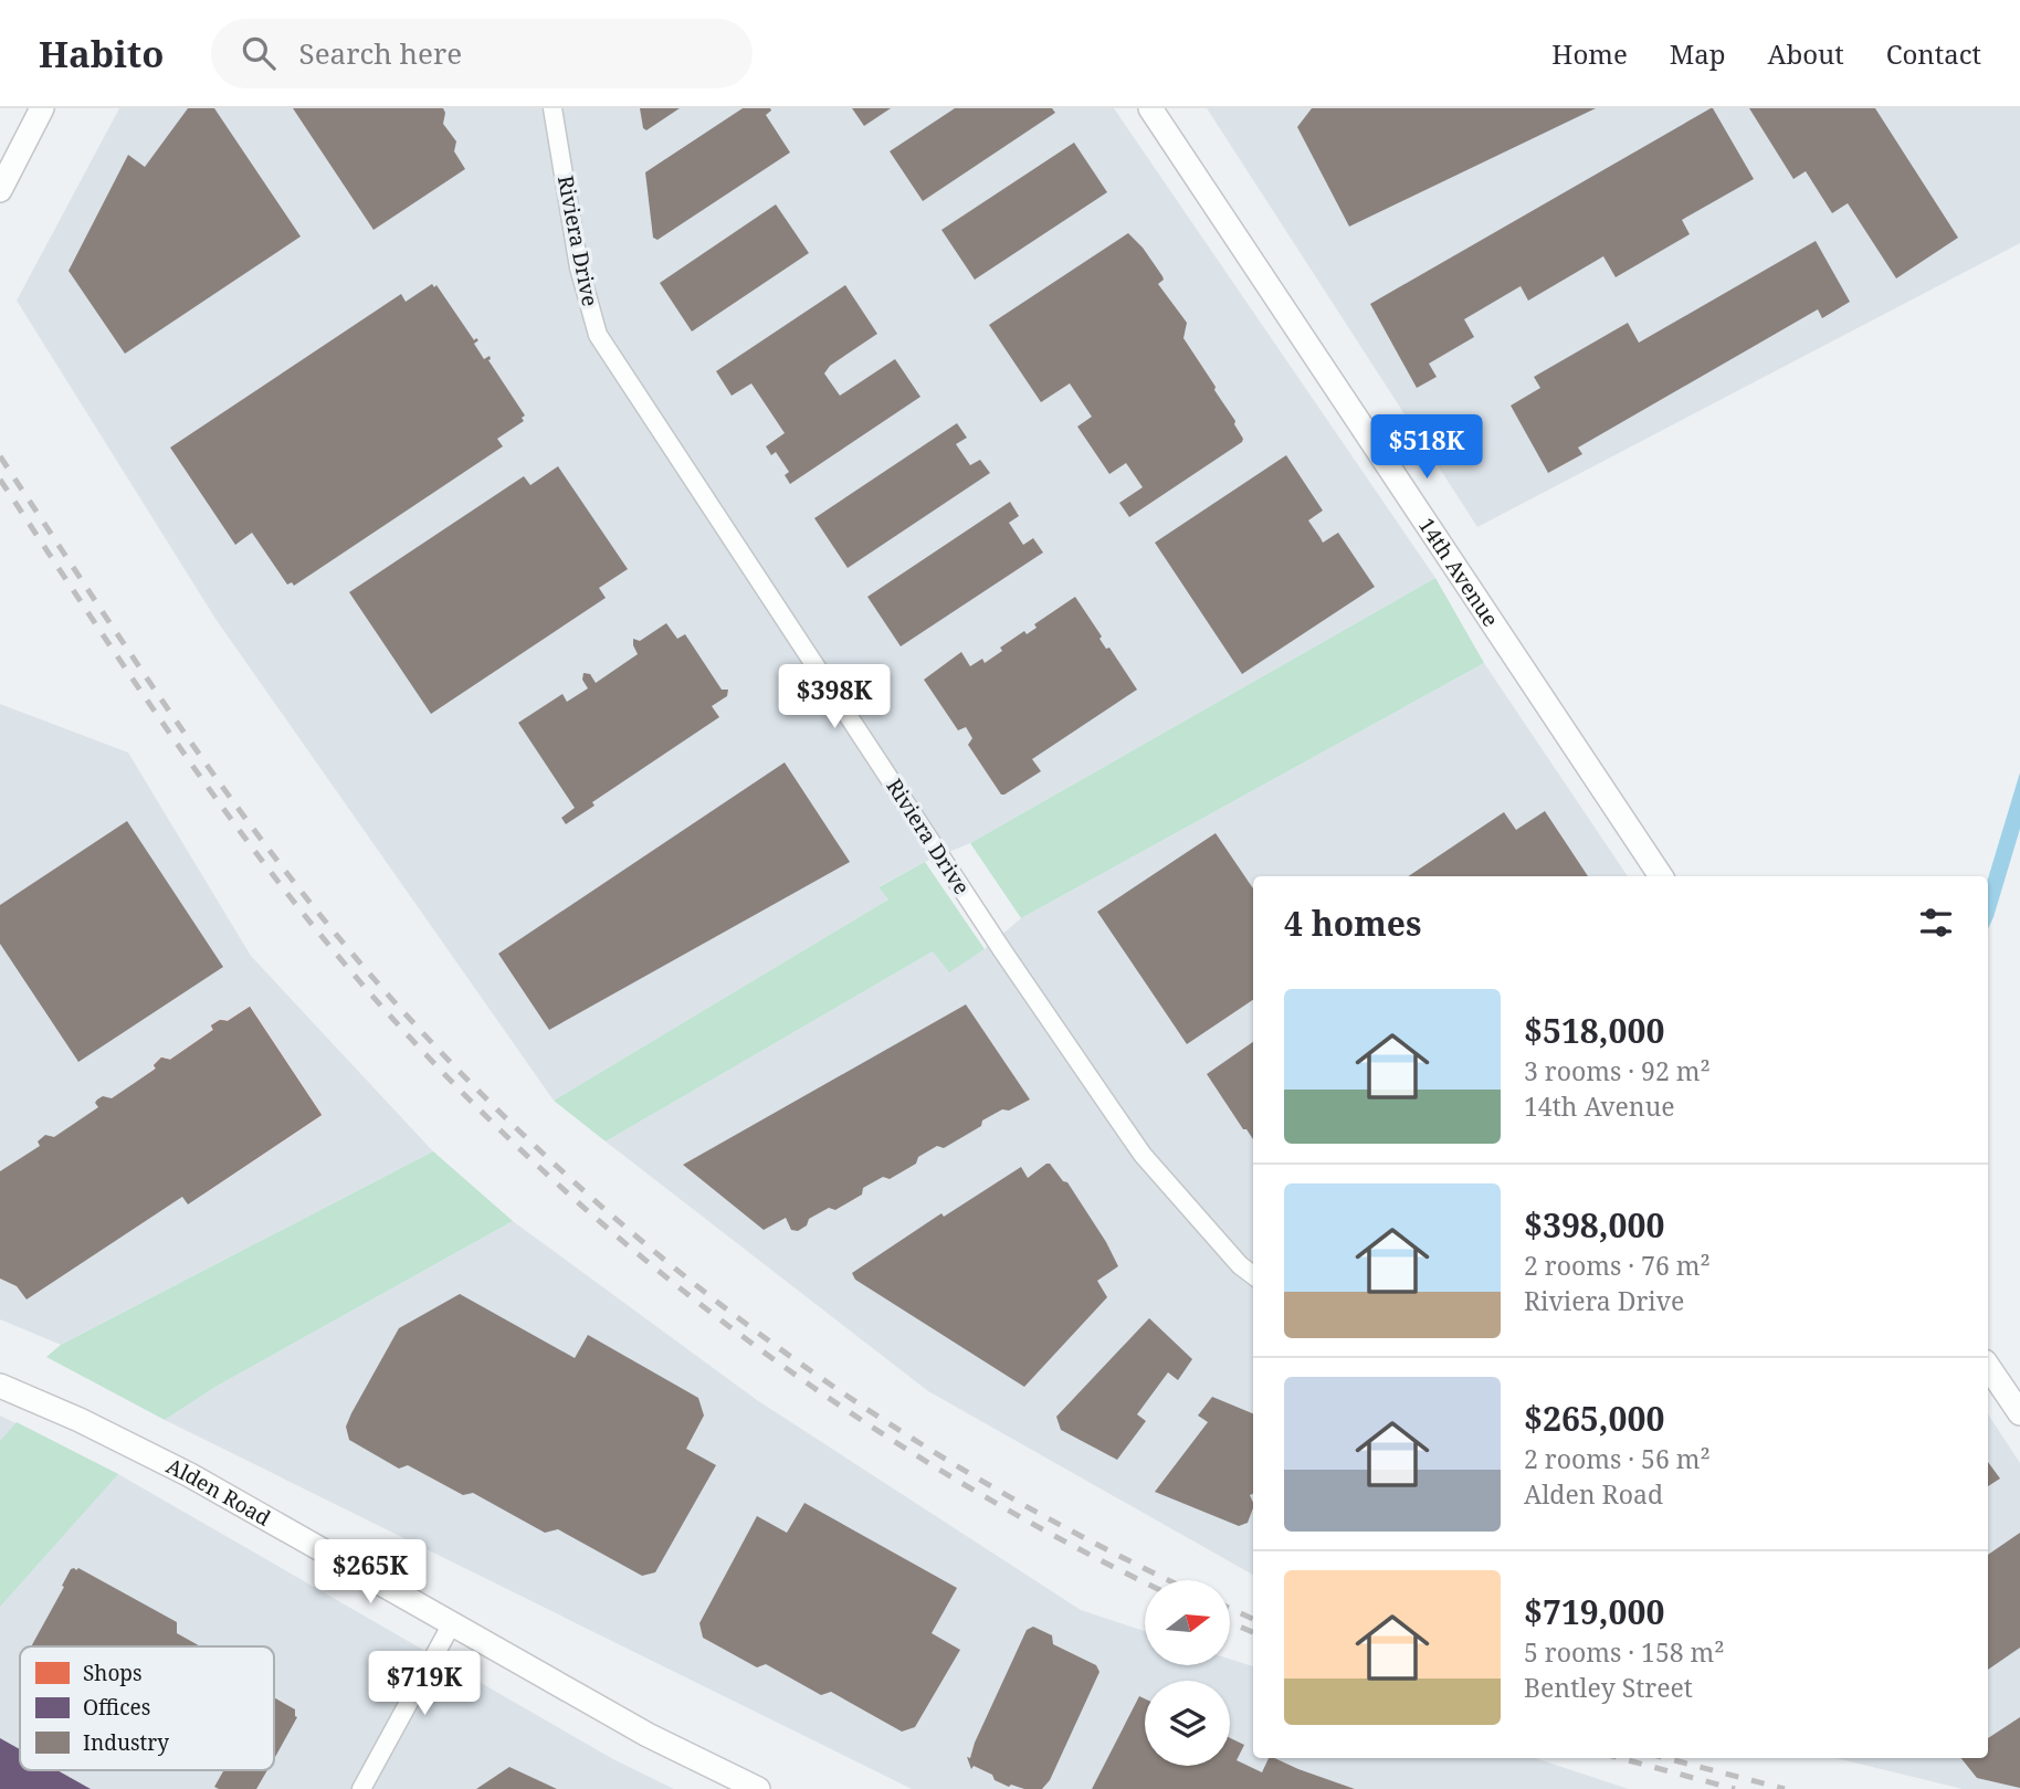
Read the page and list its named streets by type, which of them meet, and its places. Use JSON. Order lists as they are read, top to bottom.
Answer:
{
  "streets": {
    "main road": ["14th Avenue", "Alden Road"],
    "street": ["Riviera Drive"]
  },
  "legend": ["Shops", "Offices", "Industry"],
  "north": "right",
  "page": {
    "header": "Habito",
    "search": "Search here",
    "nav": [
      "Home",
      "Map",
      "About",
      "Contact"
    ],
    "price": [
      "$518K",
      "$398K",
      "$265K",
      "$719K"
    ],
    "heading": "4 homes",
    "list": [
      {
        "name": "$518,000",
        "note": "3 rooms · 92 m² · 14th Avenue"
      },
      {
        "name": "$398,000",
        "note": "2 rooms · 76 m² · Riviera Drive"
      },
      {
        "name": "$265,000",
        "note": "2 rooms · 56 m² · Alden Road"
      },
      {
        "name": "$719,000",
        "note": "5 rooms · 158 m² · Bentley Street"
      }
    ]
  }
}
